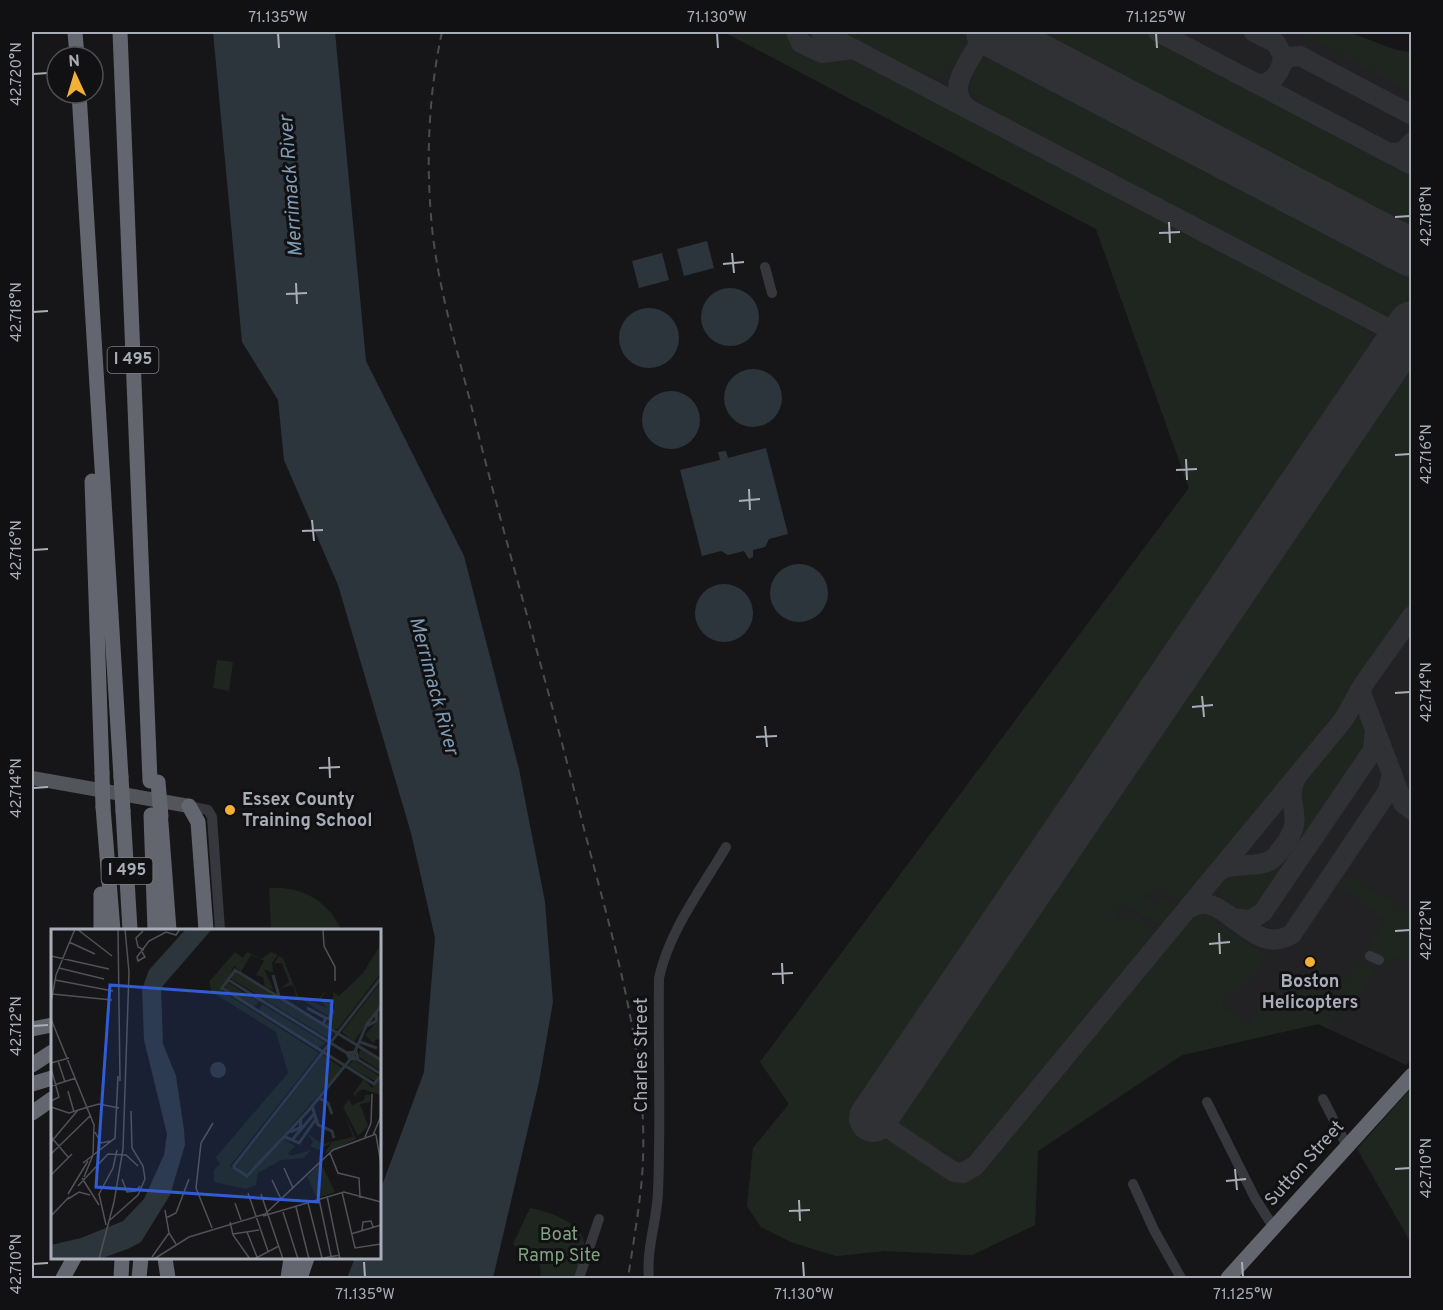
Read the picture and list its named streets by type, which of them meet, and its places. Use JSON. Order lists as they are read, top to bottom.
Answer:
{
  "streets": {
    "highway": ["I 495", "Sutton Street"],
    "street": ["Charles Street"]
  },
  "water": ["Merrimack River"],
  "parks": ["Boat Ramp Site"],
  "places": ["Essex County Training School", "Boston Helicopters"],
  "north": "top",
  "coordinates": [
    "71.135°W",
    "71.130°W",
    "71.125°W",
    "42.720°N",
    "42.718°N",
    "42.716°N",
    "42.714°N",
    "42.712°N",
    "42.710°N"
  ]
}
